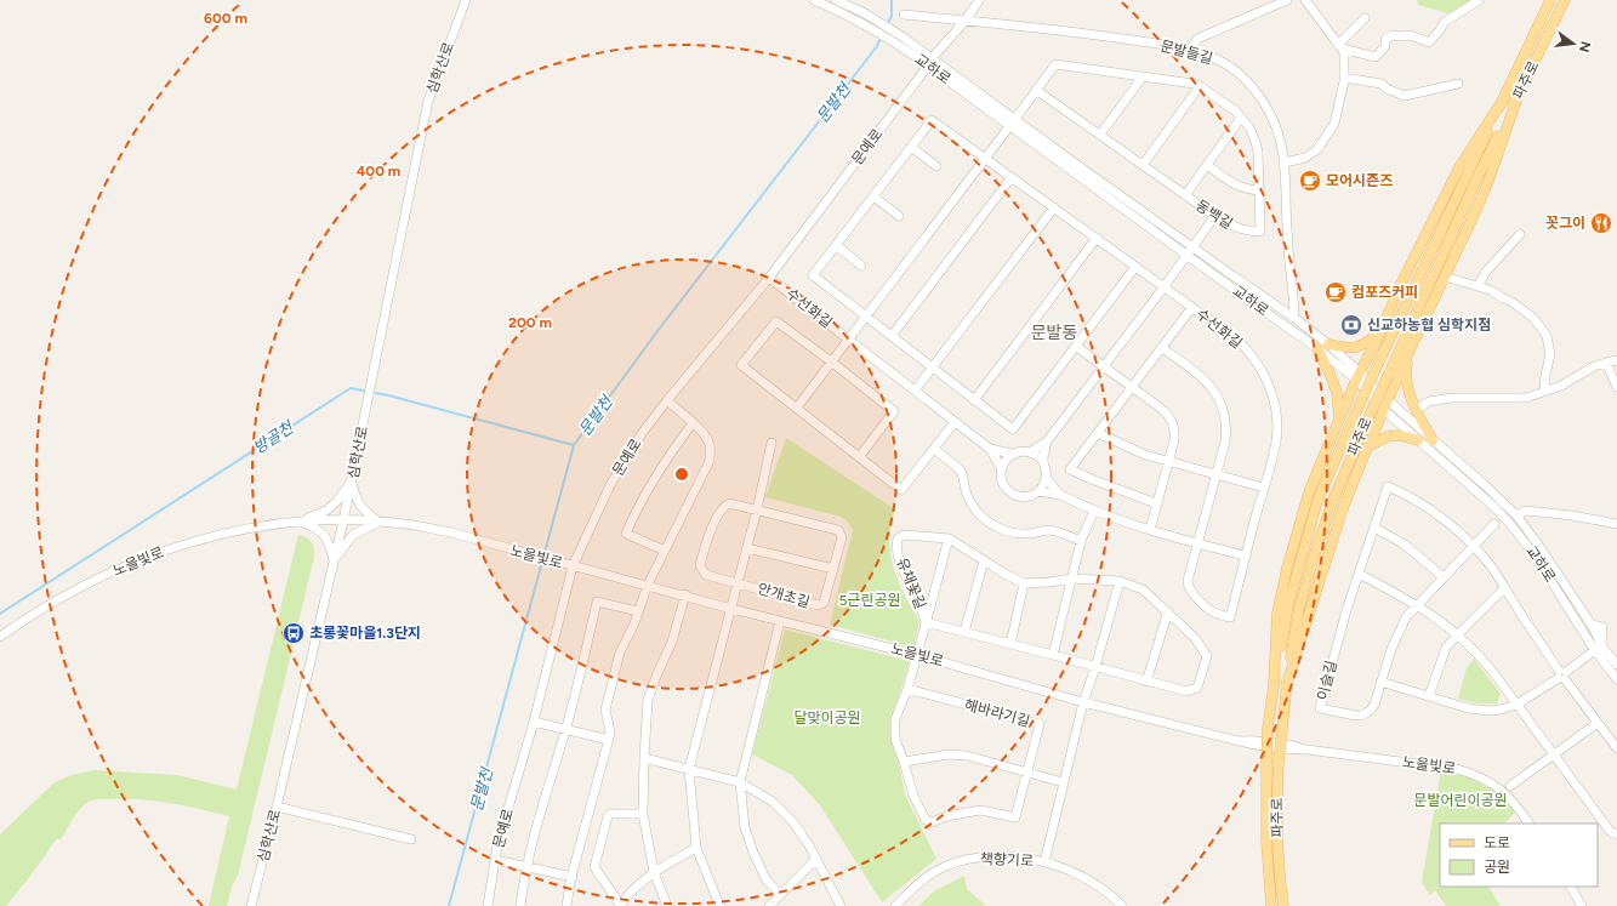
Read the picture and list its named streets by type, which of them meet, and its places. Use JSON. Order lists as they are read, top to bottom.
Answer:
{
  "streets": {
    "main road": ["파주로"],
    "street": [
      "문발들길",
      "심학산로",
      "교하로",
      "문예로",
      "동백길",
      "수선화길",
      "노을빛로",
      "유채꽃길",
      "안개초길",
      "이슬길",
      "해바라기길",
      "책향기로"
    ]
  },
  "crossings": [
    ["문발들길", "교하로"],
    ["심학산로", "노을빛로"],
    ["교하로", "문예로"],
    ["교하로", "동백길"],
    ["문예로", "수선화길"],
    ["문예로", "노을빛로"],
    ["노을빛로", "유채꽃길"],
    ["노을빛로", "해바라기길"],
    ["유채꽃길", "해바라기길"]
  ],
  "districts": ["문발동"],
  "water": ["문발천", "방골천"],
  "parks": ["5근린공원", "달맞이공원", "문발어린이공원"],
  "places": {
    "cafe": ["모어시즌즈", "컴포즈커피"],
    "restaurant": ["꼿그이"],
    "bank": ["신교하농협 심학지점"],
    "bus stop": ["초롱꽃마을1.3단지"]
  },
  "legend": ["도로", "공원"],
  "north": "right",
  "rings": ["600 m", "400 m", "200 m"]
}
